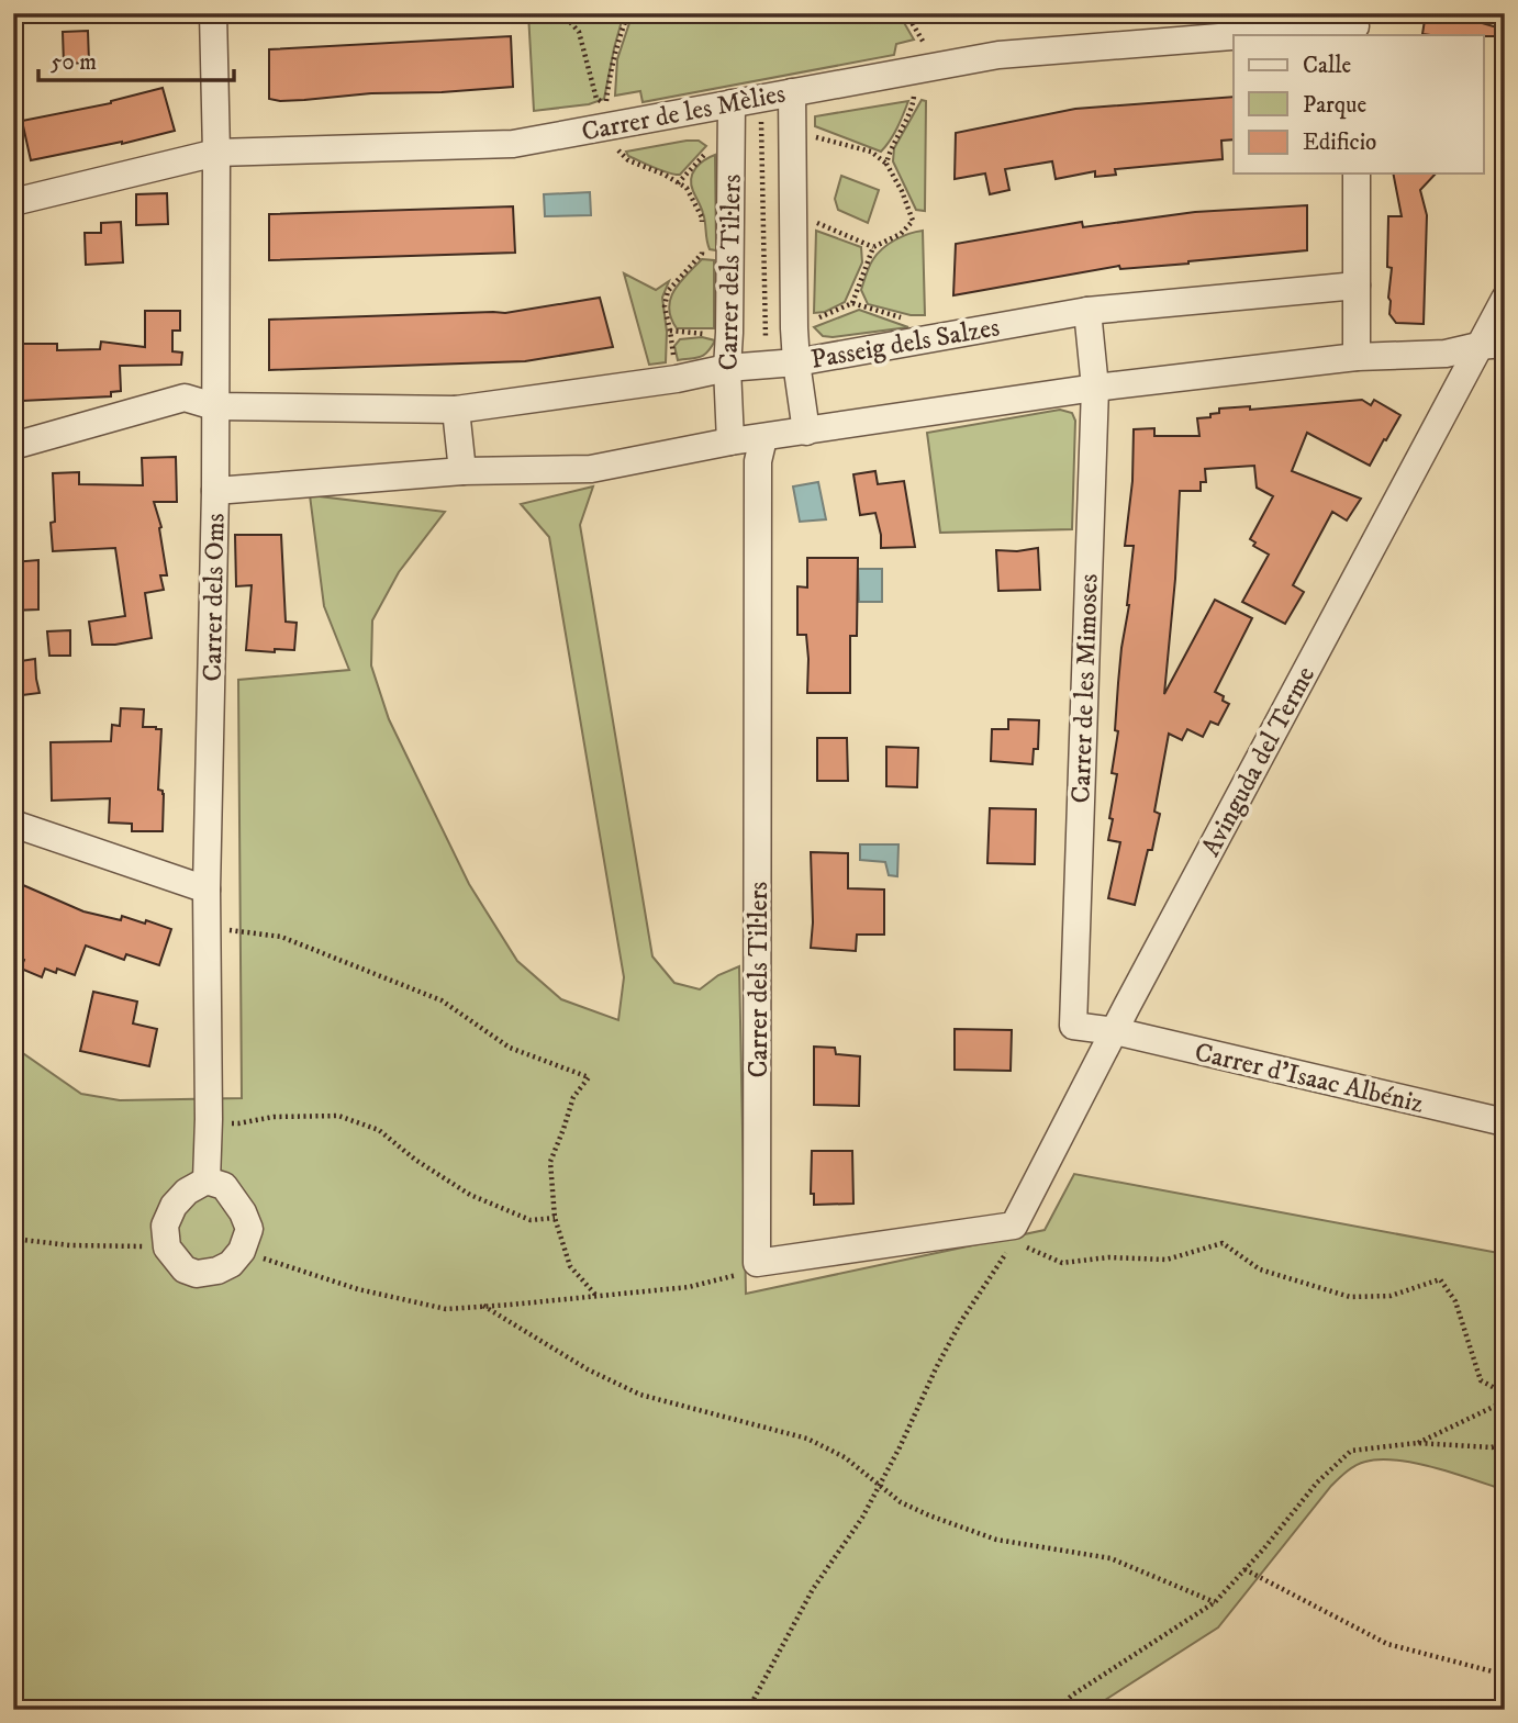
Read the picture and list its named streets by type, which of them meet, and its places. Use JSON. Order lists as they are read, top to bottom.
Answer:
{
  "streets": {
    "street": [
      "Carrer de les Mèlies",
      "Carrer dels Til·lers",
      "Passeig dels Salzes",
      "Carrer dels Oms",
      "Carrer de les Mimoses",
      "Avinguda del Terme",
      "Carrer d'Isaac Albéniz"
    ]
  },
  "crossings": [
    ["Carrer de les Mèlies", "Carrer dels Til·lers"],
    ["Carrer de les Mèlies", "Carrer dels Oms"],
    ["Carrer dels Til·lers", "Passeig dels Salzes"],
    ["Passeig dels Salzes", "Carrer dels Oms"],
    ["Passeig dels Salzes", "Carrer de les Mimoses"],
    ["Carrer de les Mimoses", "Avinguda del Terme"],
    ["Carrer de les Mimoses", "Carrer d'Isaac Albéniz"],
    ["Avinguda del Terme", "Carrer d'Isaac Albéniz"]
  ],
  "legend": ["Calle", "Parque", "Edificio"],
  "scale_bar": "50 m"
}
